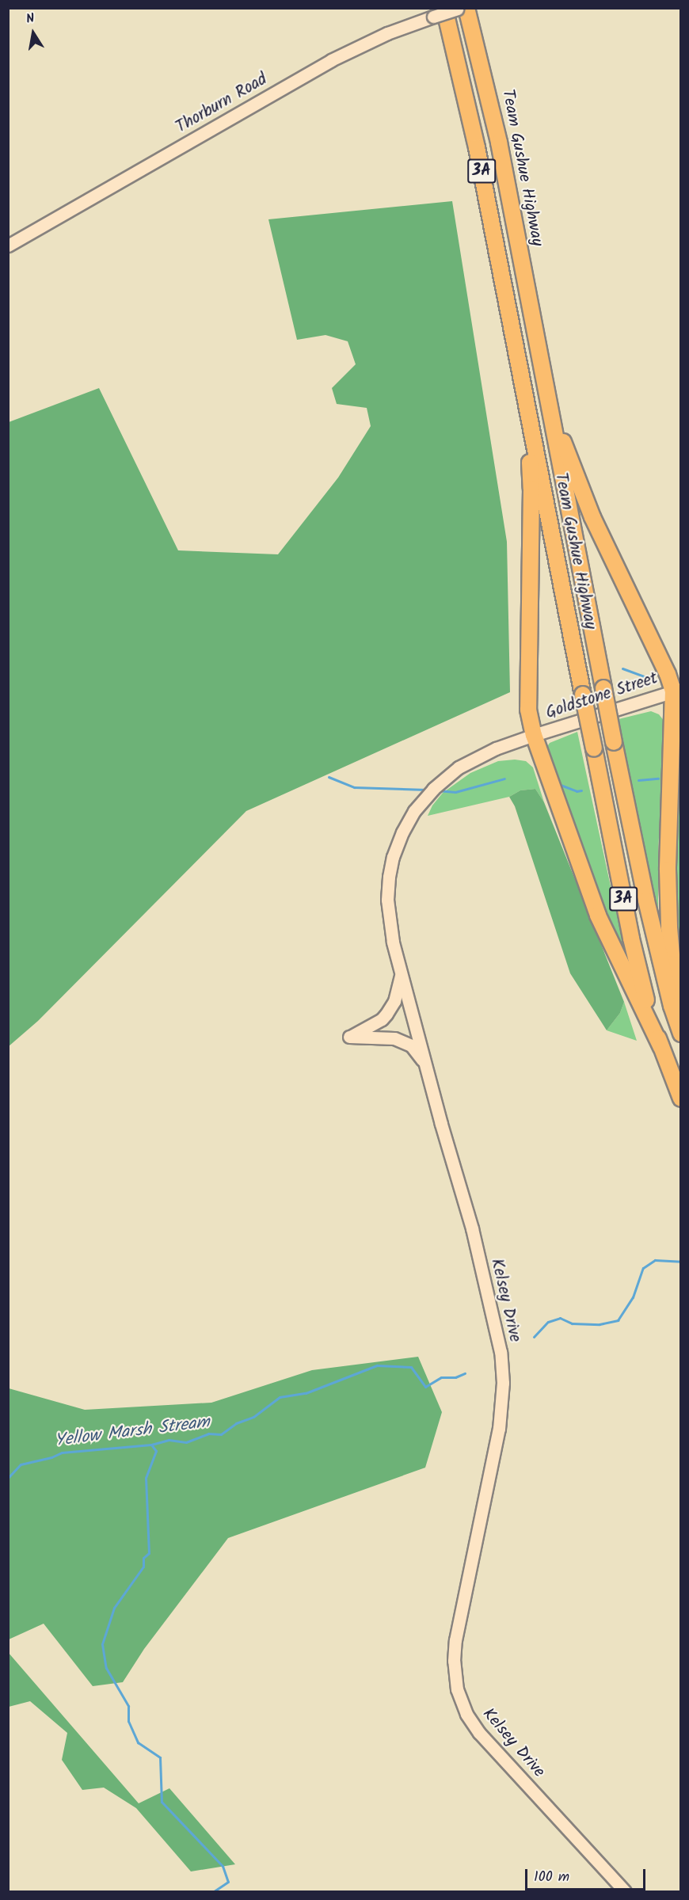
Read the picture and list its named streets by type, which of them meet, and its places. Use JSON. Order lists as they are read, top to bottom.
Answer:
{
  "streets": {
    "highway": ["Team Gushue Highway", "3A"],
    "main road": ["Thorburn Road", "Goldstone Street", "Kelsey Drive"]
  },
  "crossings": [
    ["Thorburn Road", "Team Gushue Highway"],
    ["Goldstone Street", "Kelsey Drive"]
  ],
  "water": ["Yellow Marsh Stream"],
  "scale_bar": "100 m",
  "north": "top"
}
